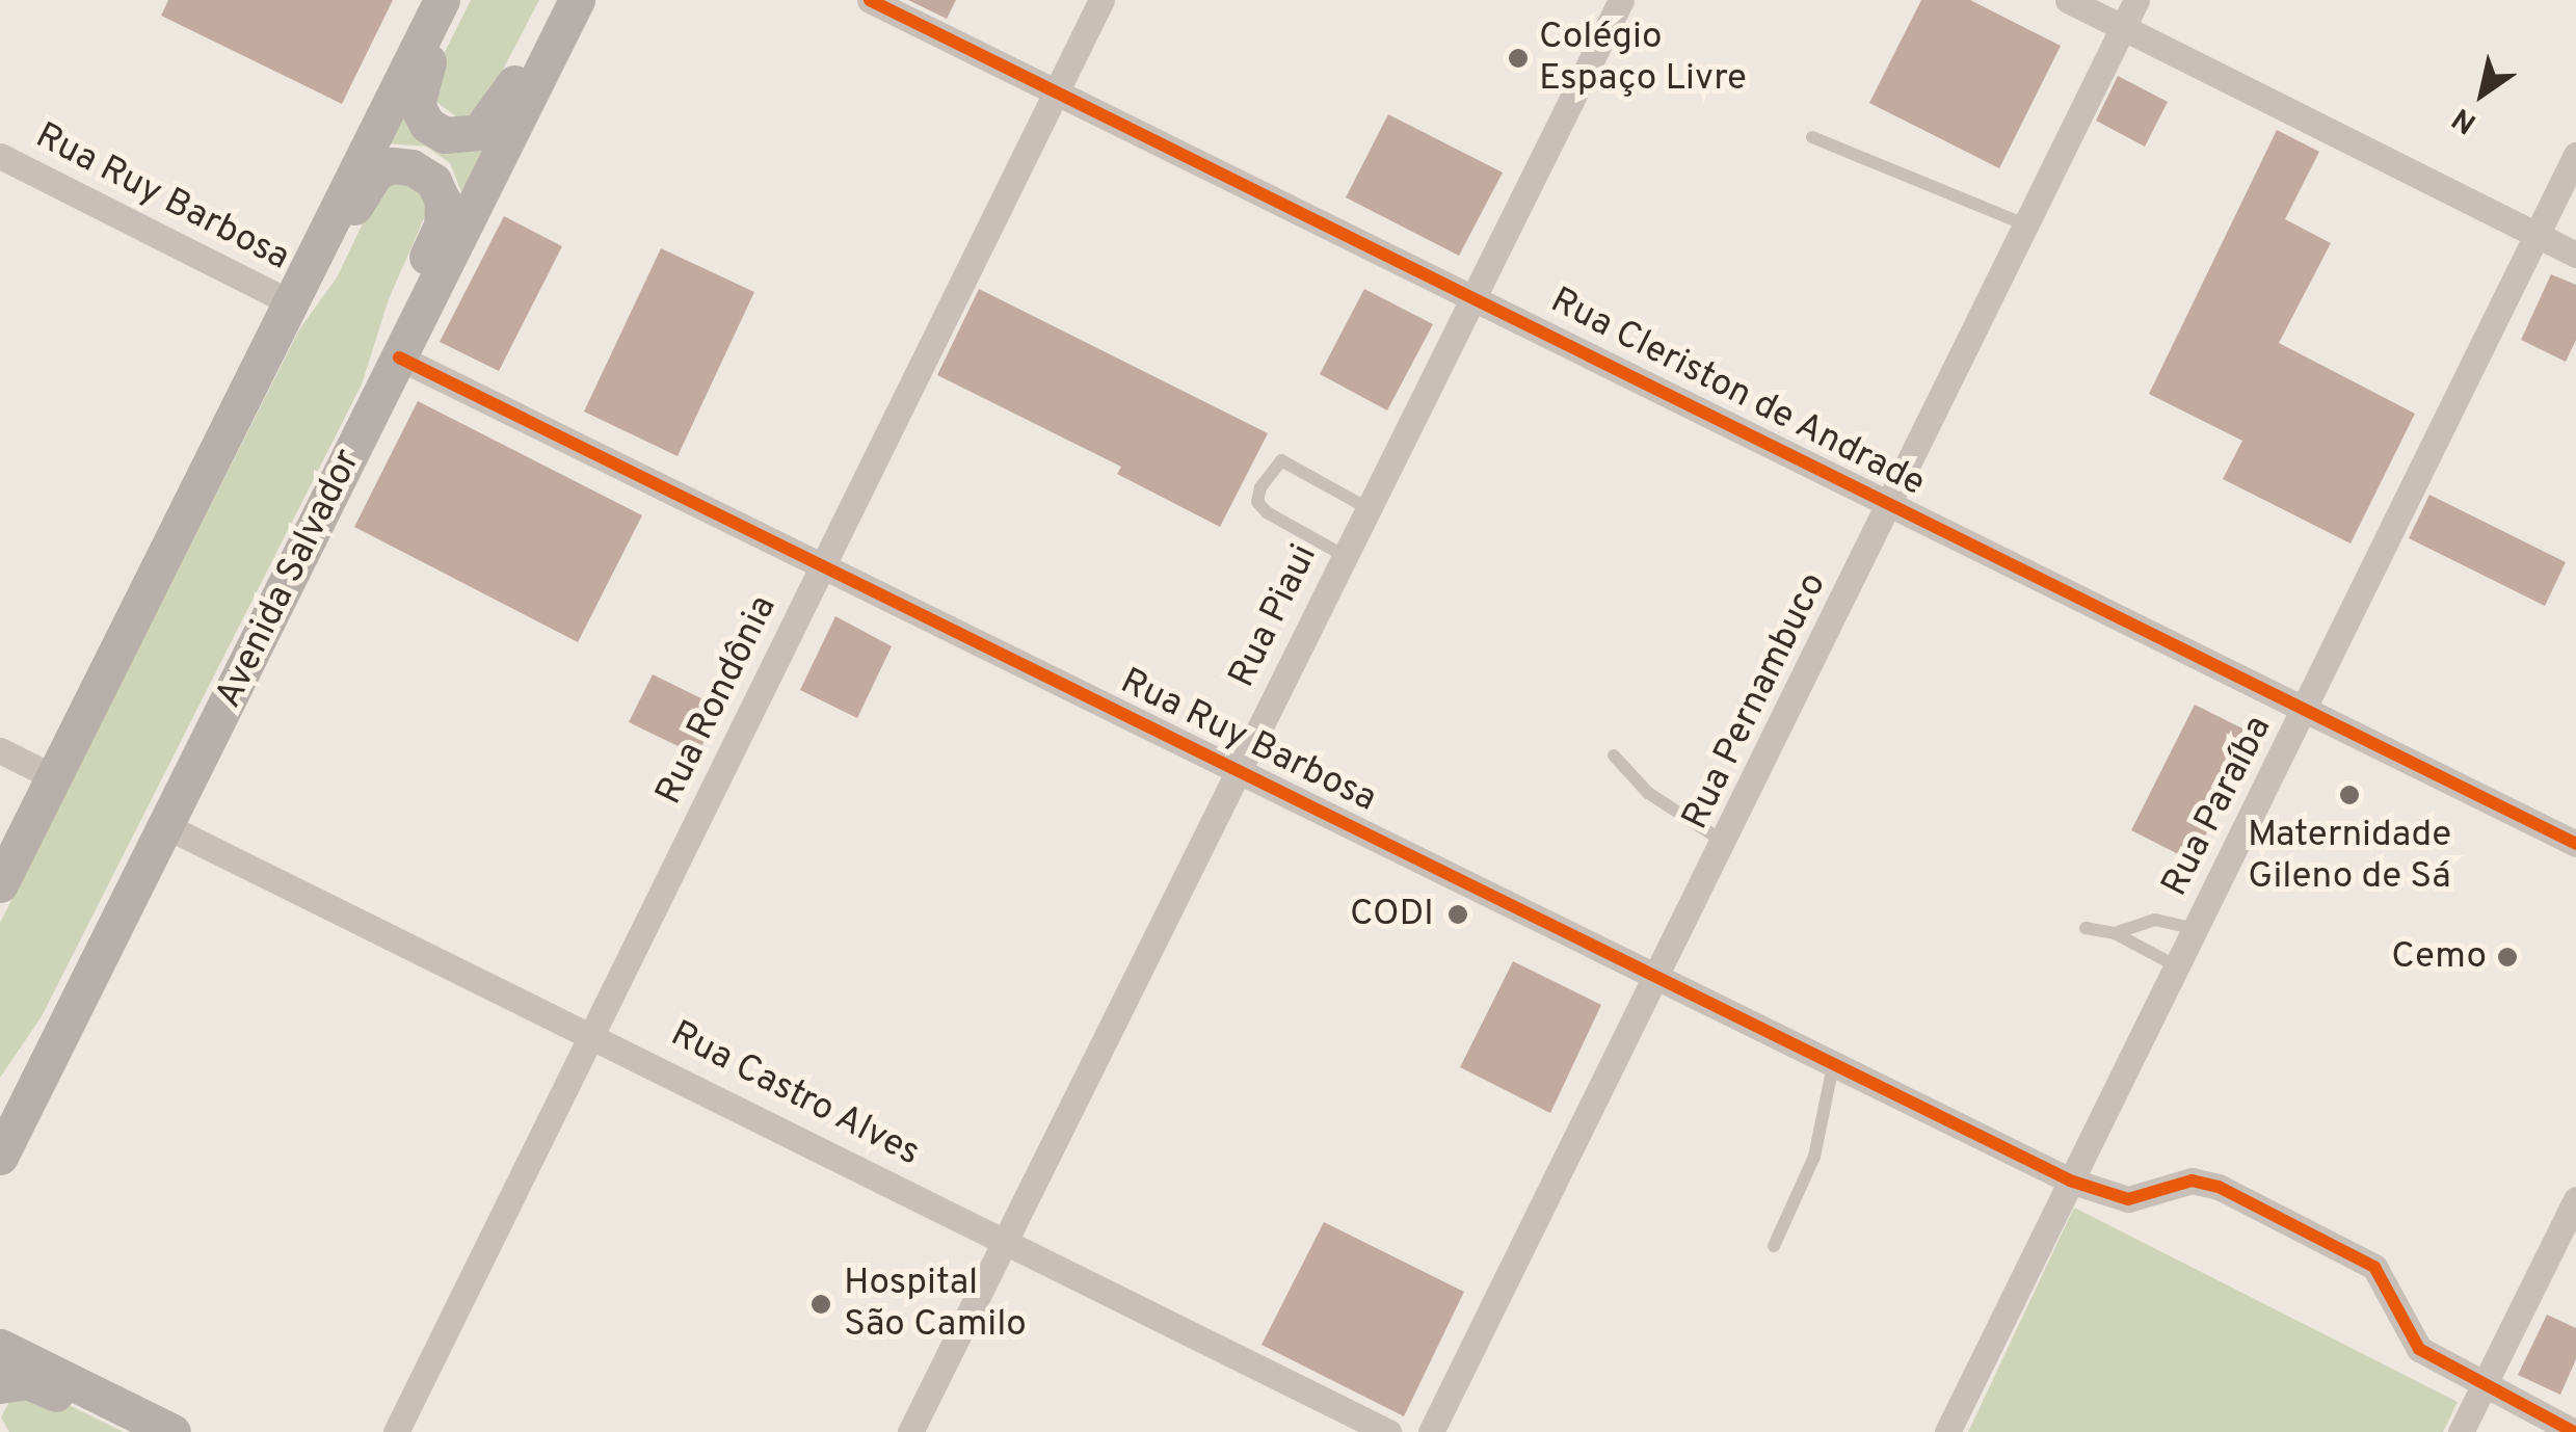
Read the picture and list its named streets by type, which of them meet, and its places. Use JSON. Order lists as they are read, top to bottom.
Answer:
{
  "streets": {
    "main road": ["Avenida Salvador"],
    "street": [
      "Rua Ruy Barbosa",
      "Rua Cleriston de Andrade",
      "Rua Piaui",
      "Rua Rondônia",
      "Rua Pernambuco",
      "Rua Paraíba",
      "Rua Castro Alves"
    ]
  },
  "crossings": [
    ["Rua Ruy Barbosa", "Avenida Salvador"],
    ["Rua Ruy Barbosa", "Rua Piaui"],
    ["Rua Ruy Barbosa", "Rua Rondônia"],
    ["Rua Ruy Barbosa", "Rua Pernambuco"],
    ["Rua Ruy Barbosa", "Rua Paraíba"],
    ["Rua Cleriston de Andrade", "Rua Piaui"],
    ["Rua Cleriston de Andrade", "Rua Rondônia"],
    ["Rua Cleriston de Andrade", "Rua Pernambuco"],
    ["Rua Cleriston de Andrade", "Rua Paraíba"],
    ["Avenida Salvador", "Rua Castro Alves"],
    ["Rua Piaui", "Rua Castro Alves"],
    ["Rua Rondônia", "Rua Castro Alves"]
  ],
  "places": [
    "Colégio Espaço Livre",
    "Maternidade Gileno de Sá",
    "CODI",
    "Cemo",
    "Hospital São Camilo"
  ],
  "north": "bottom left"
}
